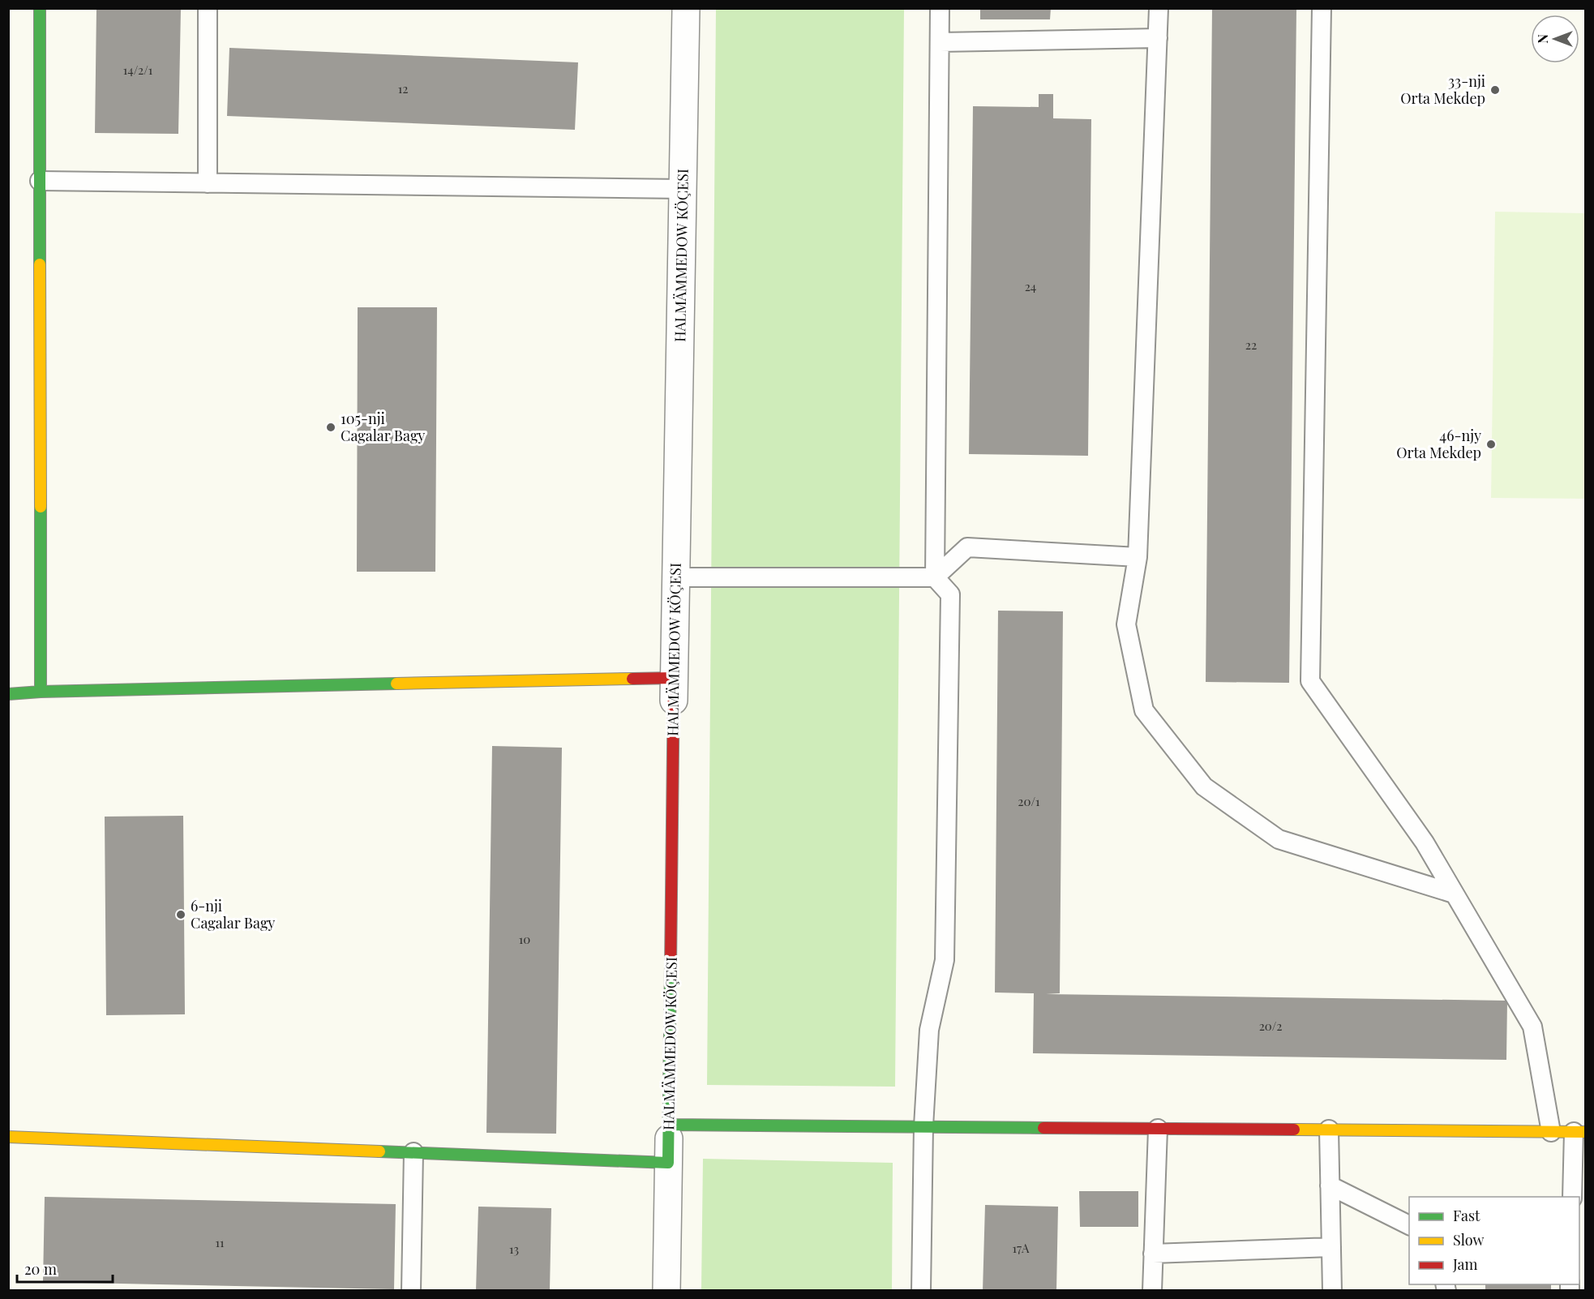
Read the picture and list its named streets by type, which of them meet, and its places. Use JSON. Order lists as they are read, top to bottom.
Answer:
{
  "streets": {
    "street": ["HALMÄMMEDOW KÖÇESI"]
  },
  "places": [
    "33-nji Orta Mekdep",
    "105-nji Cagalar Bagy",
    "46-njy Orta Mekdep",
    "6-nji Cagalar Bagy"
  ],
  "house_numbers": [
    "14/2/1",
    "12",
    "24",
    "22",
    "20/1",
    "10",
    "20/2",
    "11",
    "17A",
    "13"
  ],
  "legend": ["Fast", "Slow", "Jam"],
  "scale_bar": "20 m",
  "north": "left"
}
